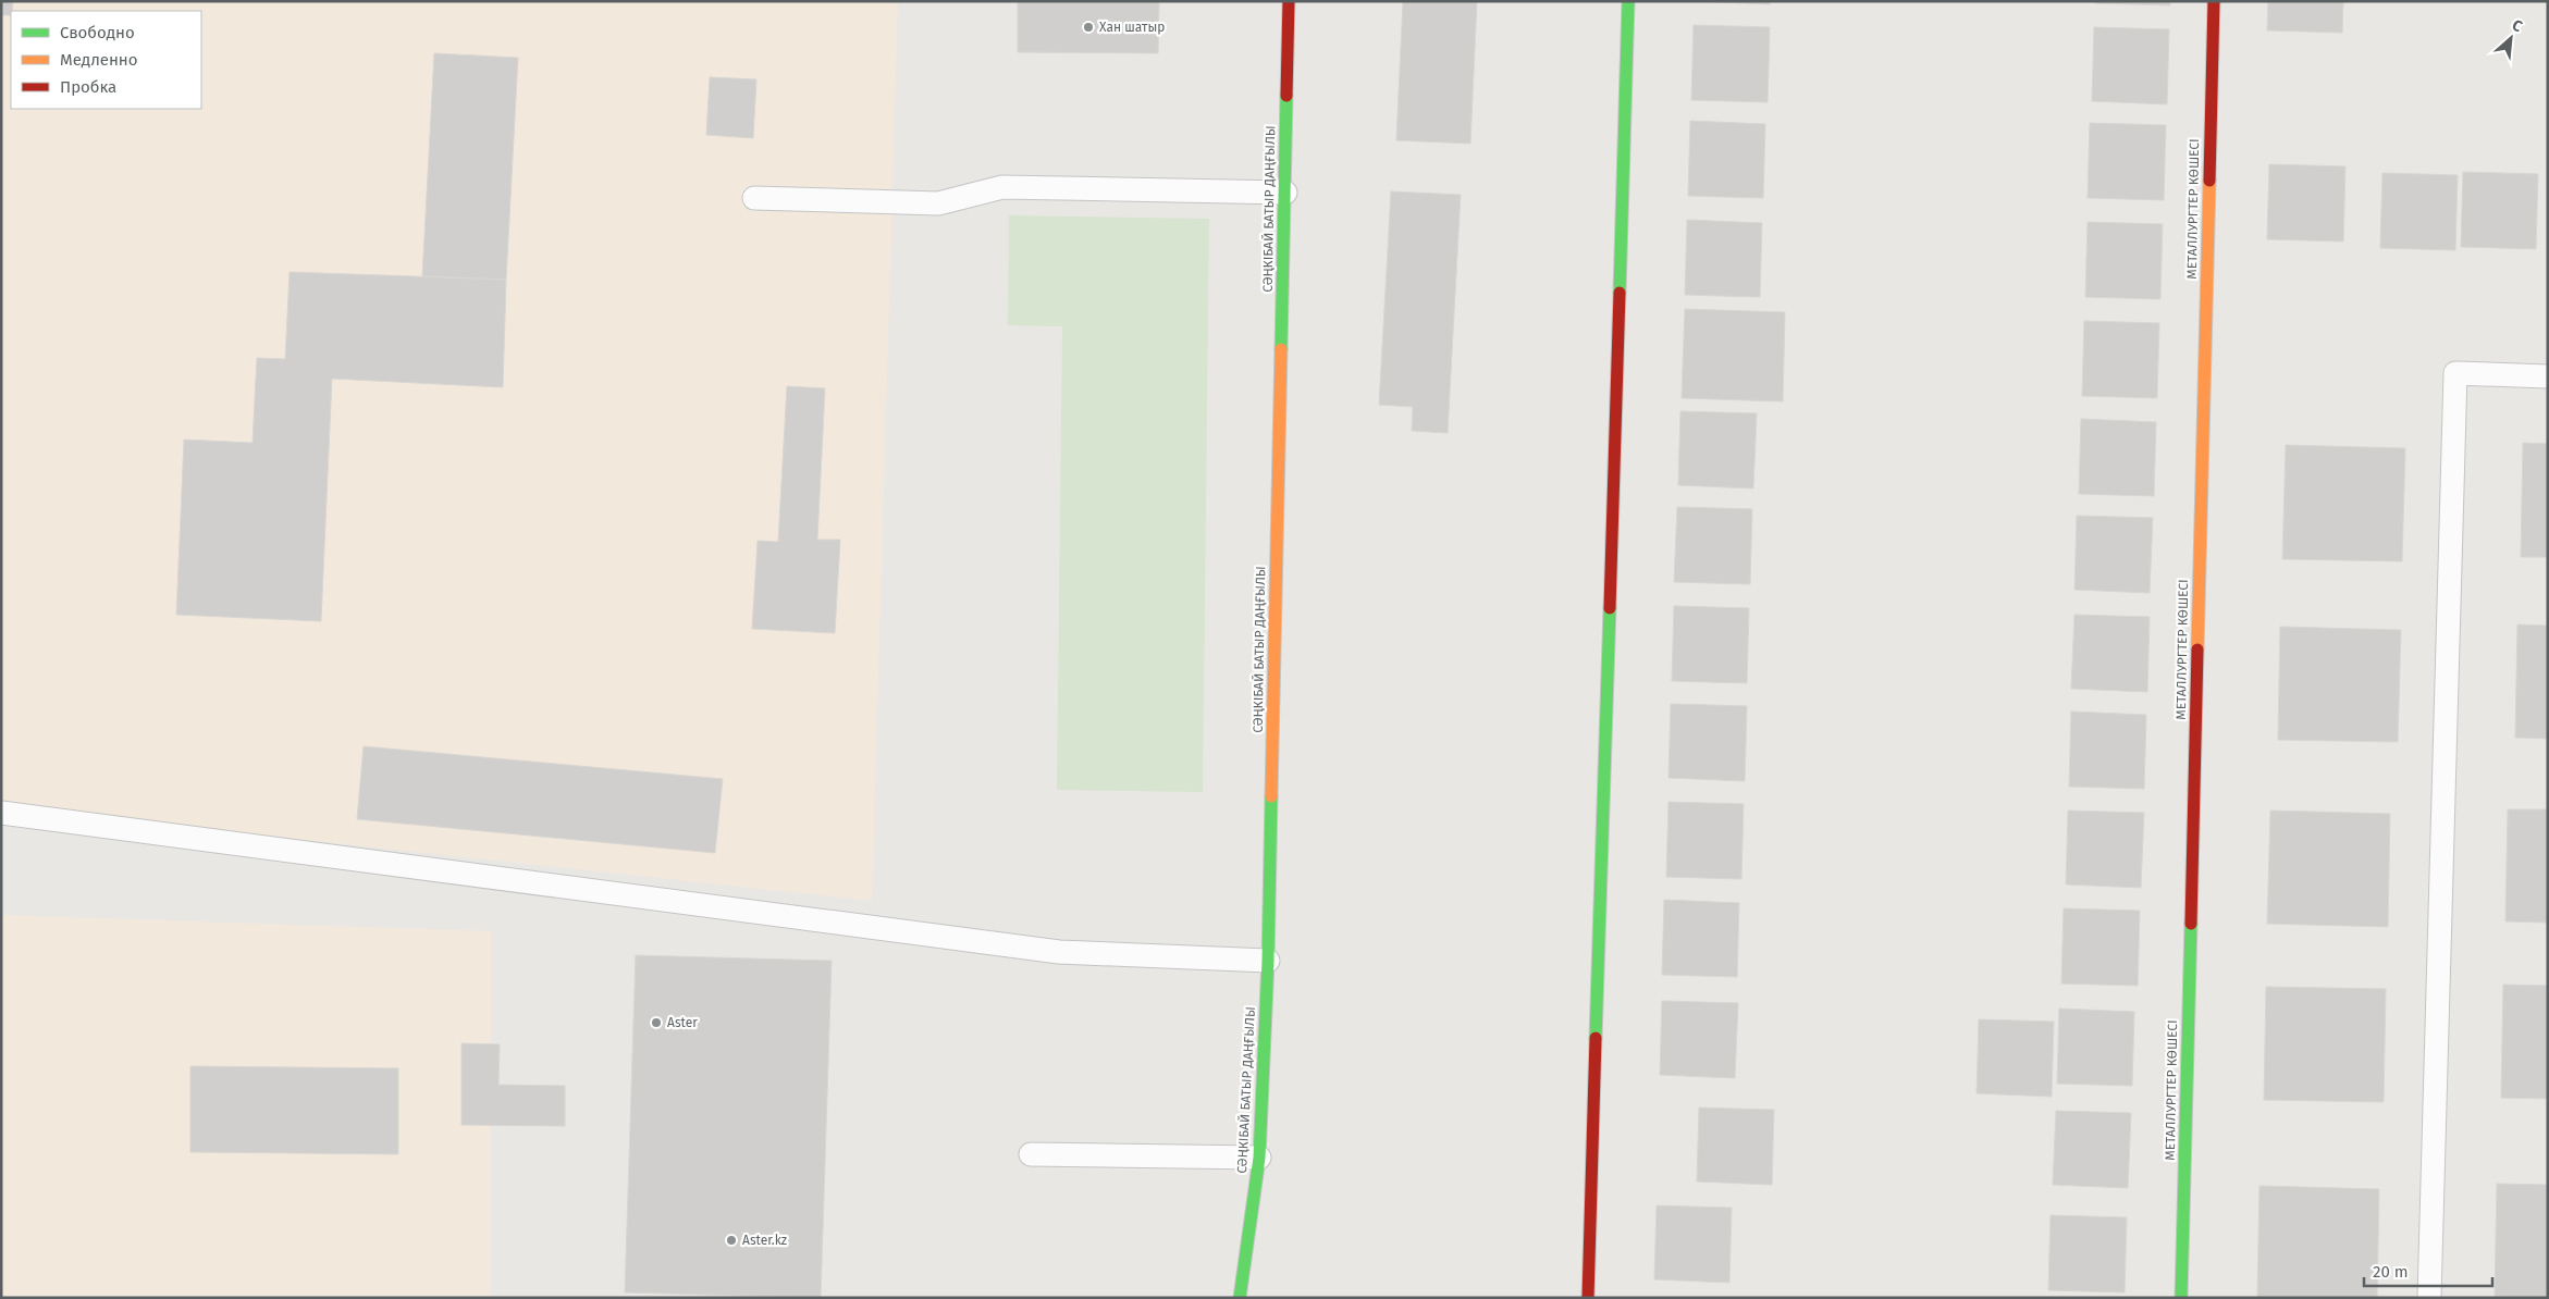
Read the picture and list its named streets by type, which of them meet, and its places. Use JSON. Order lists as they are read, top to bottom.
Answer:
{
  "streets": {
    "street": ["СӘҢКІБАЙ БАТЫР ДАҢҒЫЛЫ", "МЕТАЛЛУРГТЕР КӨШЕСІ"]
  },
  "places": ["Хан шатыр", "Aster", "Aster.kz"],
  "legend": ["Свободно", "Медленно", "Пробка"],
  "scale_bar": "20 m",
  "north": "top right"
}
